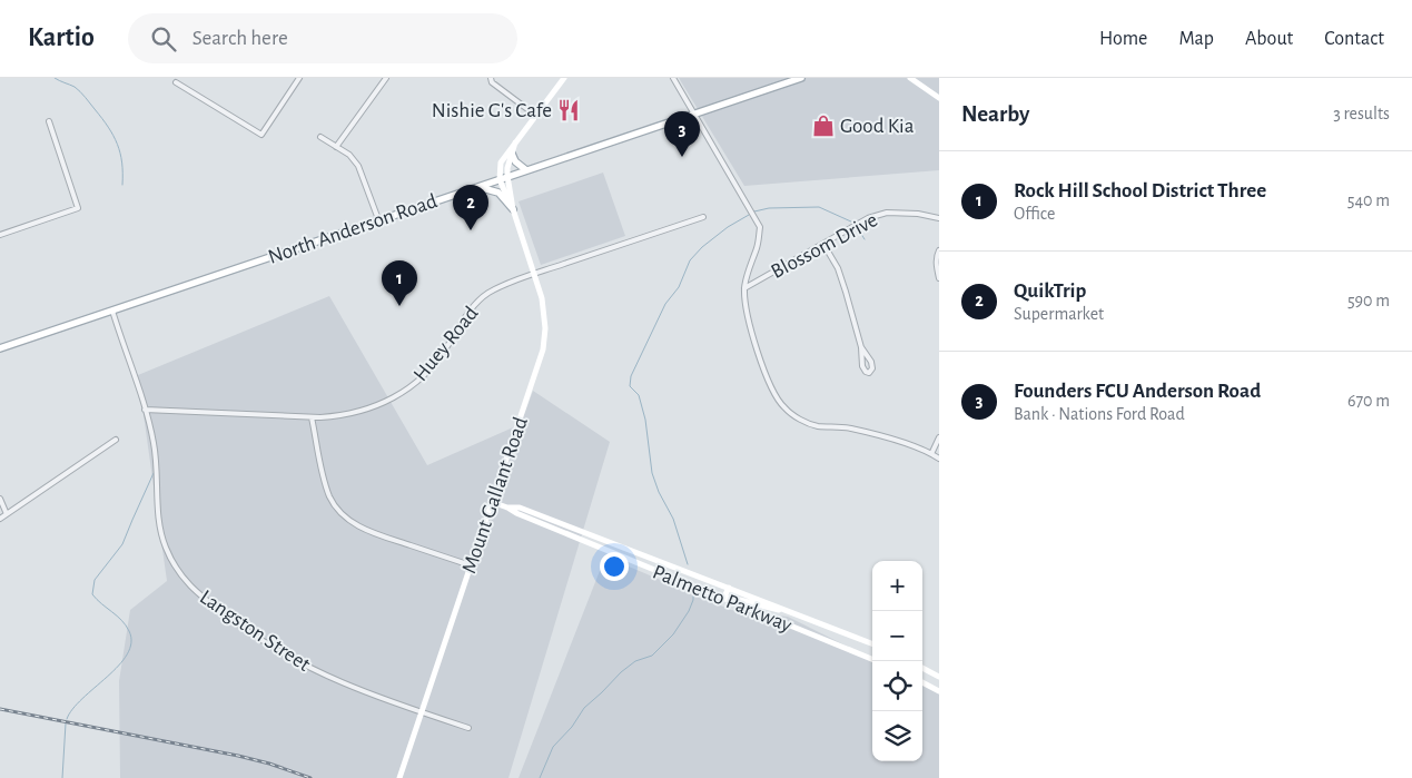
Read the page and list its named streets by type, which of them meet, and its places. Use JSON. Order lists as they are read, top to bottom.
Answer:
{
  "streets": {
    "main road": ["North Anderson Road"],
    "street": [
      "Blossom Drive",
      "Huey Road",
      "Mount Gallant Road",
      "Palmetto Parkway",
      "Langston Street"
    ]
  },
  "crossings": [
    ["North Anderson Road", "Mount Gallant Road"],
    ["North Anderson Road", "Langston Street"],
    ["Huey Road", "Mount Gallant Road"],
    ["Huey Road", "Langston Street"],
    ["Mount Gallant Road", "Palmetto Parkway"],
    ["Mount Gallant Road", "Langston Street"]
  ],
  "places": {
    "restaurant": ["Nishie G's Cafe"],
    "shop": ["Good Kia"]
  },
  "page": {
    "header": "Kartio",
    "search": "Search here",
    "nav": [
      "Home",
      "Map",
      "About",
      "Contact"
    ],
    "heading": ["Nearby", "3 results"],
    "pins": ["3", "2", "1"],
    "list": [
      {
        "mark": "1",
        "name": "Rock Hill School District Three",
        "note": "Office",
        "value": "540 m"
      },
      {
        "mark": "2",
        "name": "QuikTrip",
        "note": "Supermarket",
        "value": "590 m"
      },
      {
        "mark": "3",
        "name": "Founders FCU Anderson Road",
        "note": "Bank · Nations Ford Road",
        "value": "670 m"
      }
    ],
    "map_buttons": ["+", "−"]
  }
}
